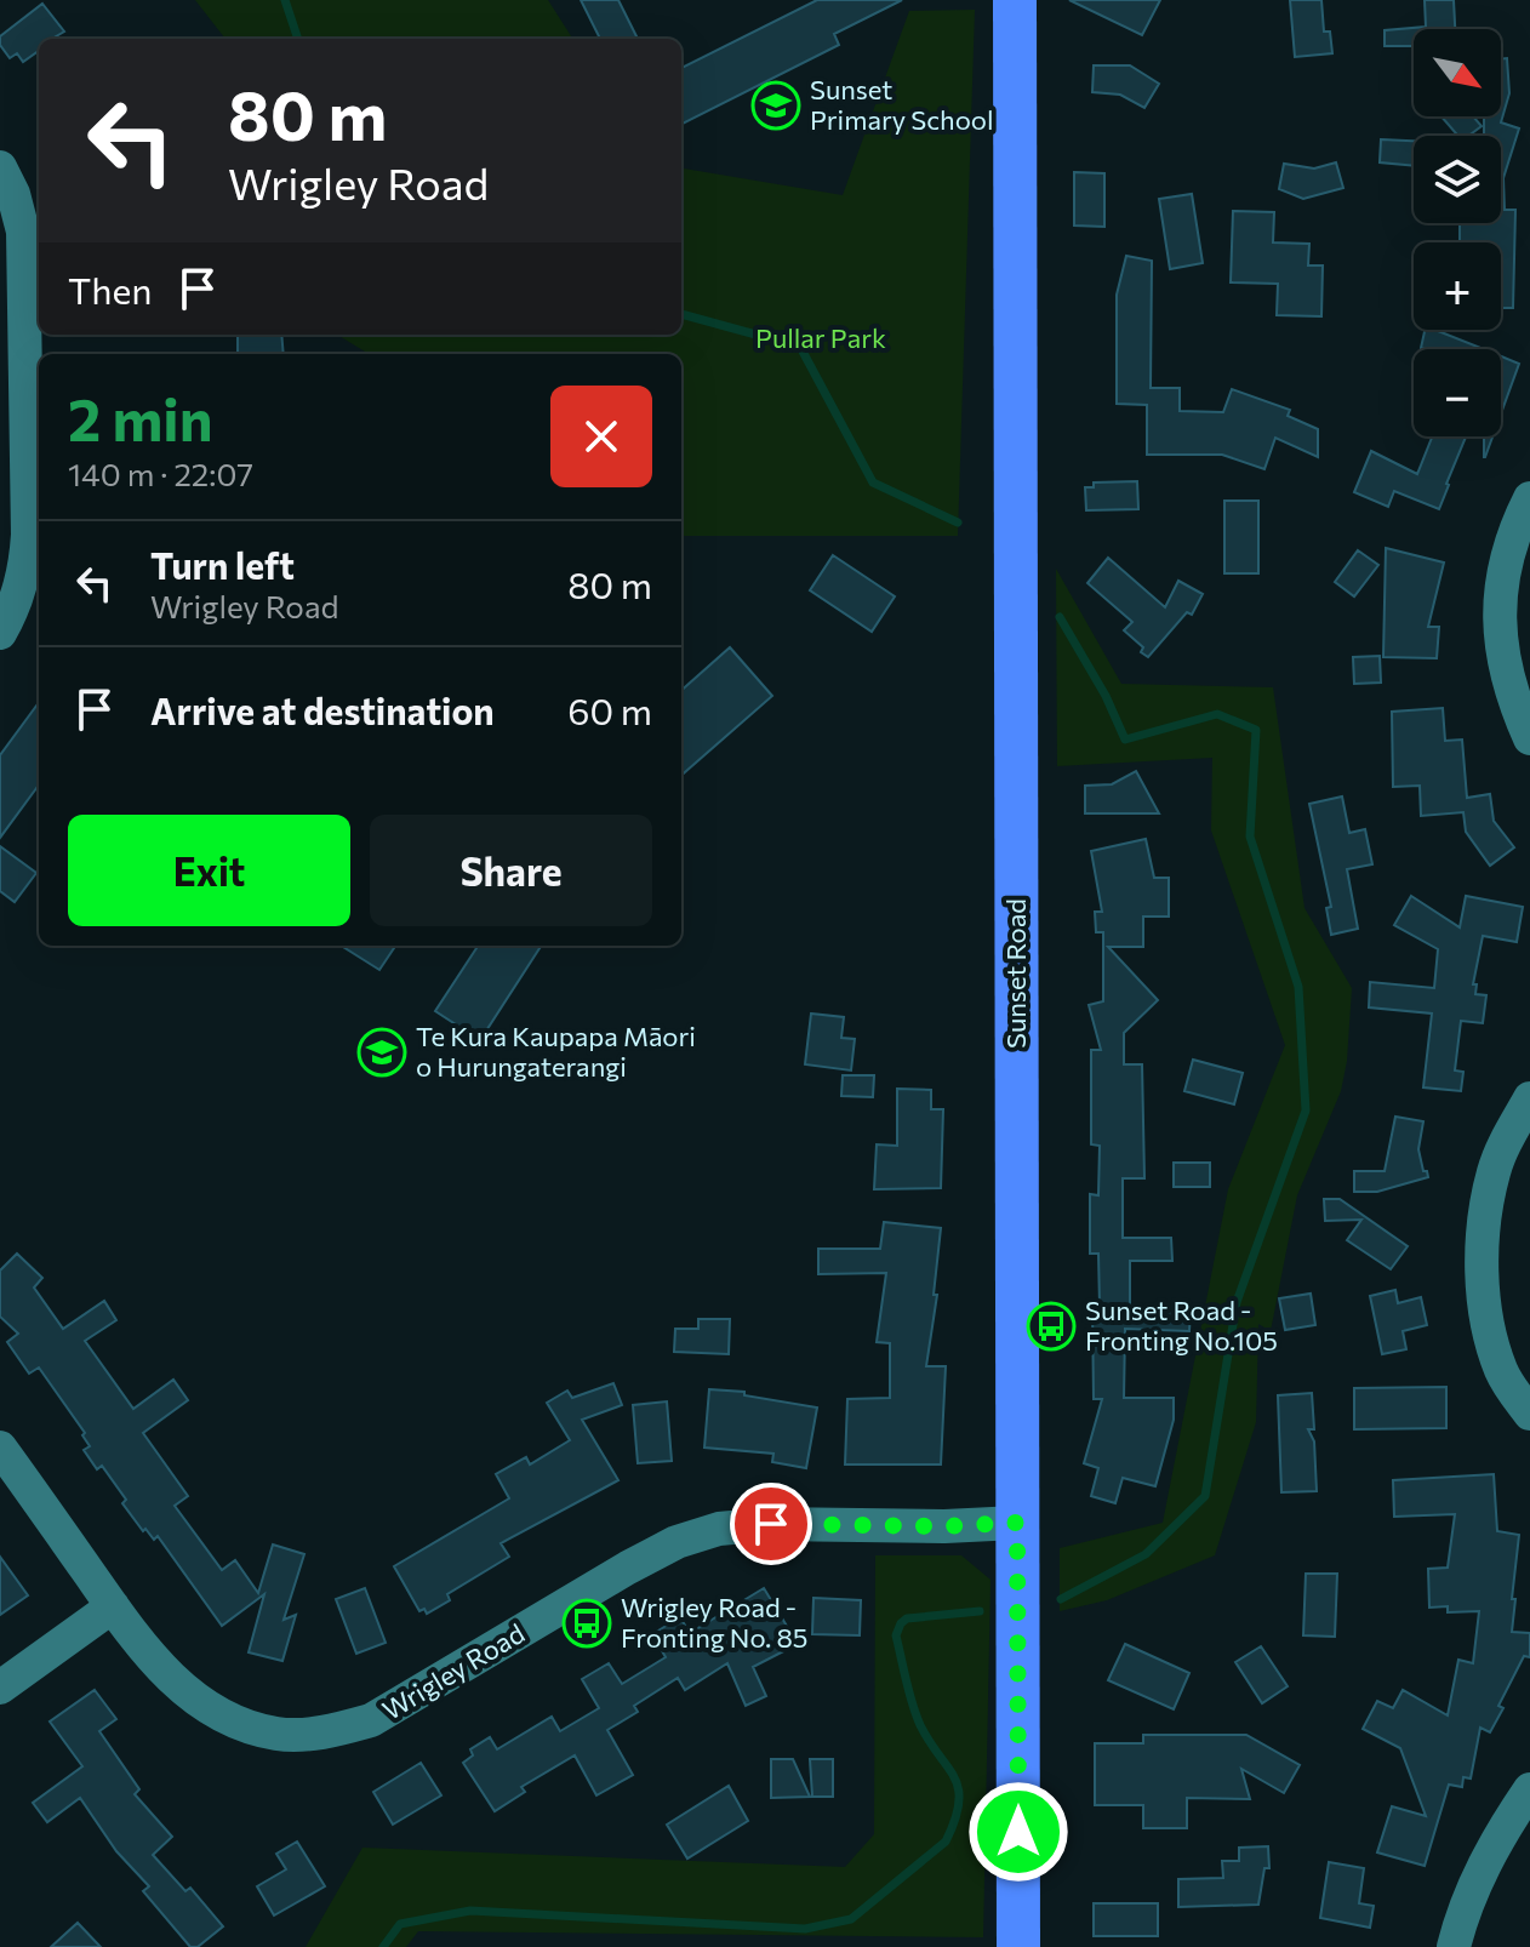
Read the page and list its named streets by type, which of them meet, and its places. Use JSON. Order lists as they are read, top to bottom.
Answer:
{
  "streets": {
    "main road": ["Sunset Road"],
    "street": ["Wrigley Road"]
  },
  "crossings": [
    ["Sunset Road", "Wrigley Road"]
  ],
  "parks": ["Pullar Park"],
  "places": {
    "school or university": ["Sunset Primary School", "Te Kura Kaupapa Māori o Hurungaterangi"],
    "bus stop": ["Sunset Road - Fronting No.105", "Wrigley Road - Fronting No. 85"]
  },
  "north": "bottom right",
  "page": {
    "map_buttons": ["+", "−"],
    "turn": ["80 m", "Wrigley Road"],
    "then": "Then",
    "heading": ["2 min", "140 m · 22:07"],
    "list": [
      {
        "name": "Turn left",
        "note": "Wrigley Road",
        "value": "80 m"
      },
      {
        "name": "Arrive at destination",
        "value": "60 m"
      }
    ],
    "buttons": ["Exit", "Share"]
  }
}
